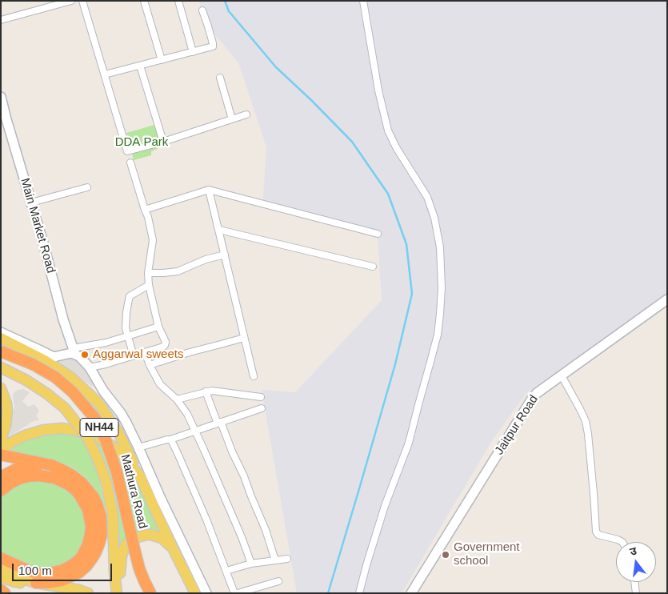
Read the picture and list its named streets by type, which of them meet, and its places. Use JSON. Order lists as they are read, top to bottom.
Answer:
{
  "streets": {
    "highway": ["NH44", "Mathura Road"],
    "street": ["Main Market Road", "Jaitpur Road"]
  },
  "parks": ["DDA Park"],
  "places": ["Aggarwal sweets", "Government school"],
  "scale_bar": "100 m",
  "north": "top"
}
